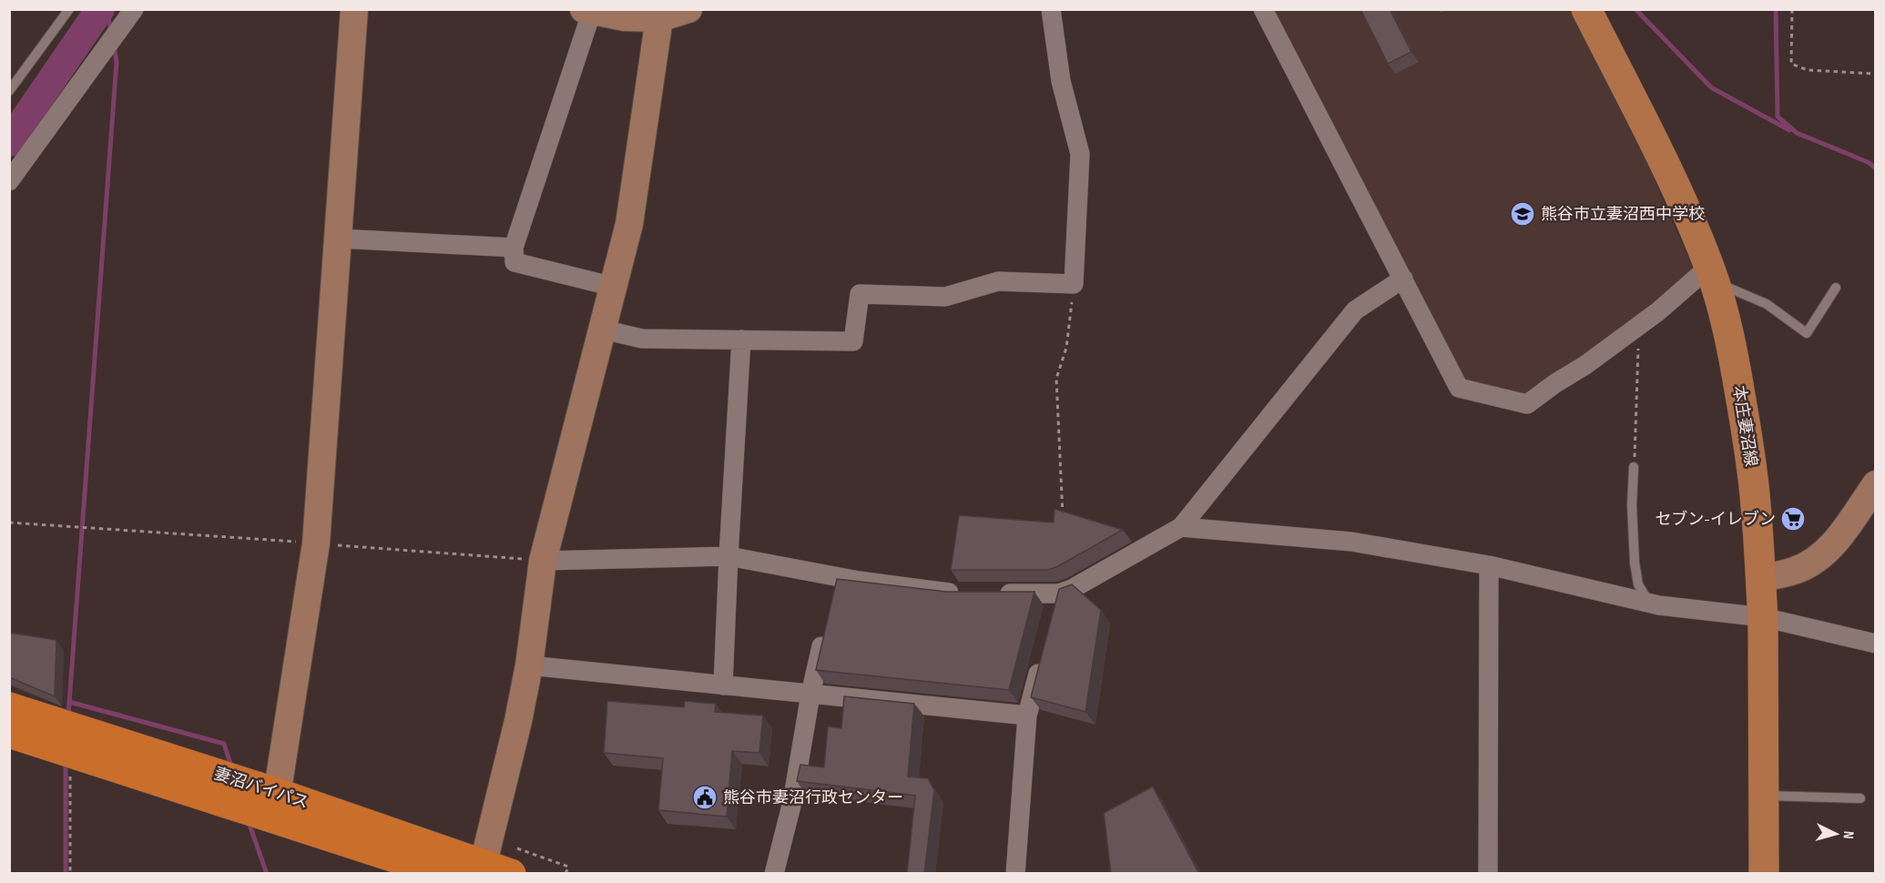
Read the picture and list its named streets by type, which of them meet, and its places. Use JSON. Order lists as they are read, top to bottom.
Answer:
{
  "streets": {
    "highway": ["妻沼バイパス"],
    "main road": ["本庄妻沼線"]
  },
  "places": {
    "school or university": ["熊谷市立妻沼西中学校"],
    "supermarket": ["セブン-イレブン"],
    "public building": ["熊谷市妻沼行政センター"]
  },
  "north": "right"
}
